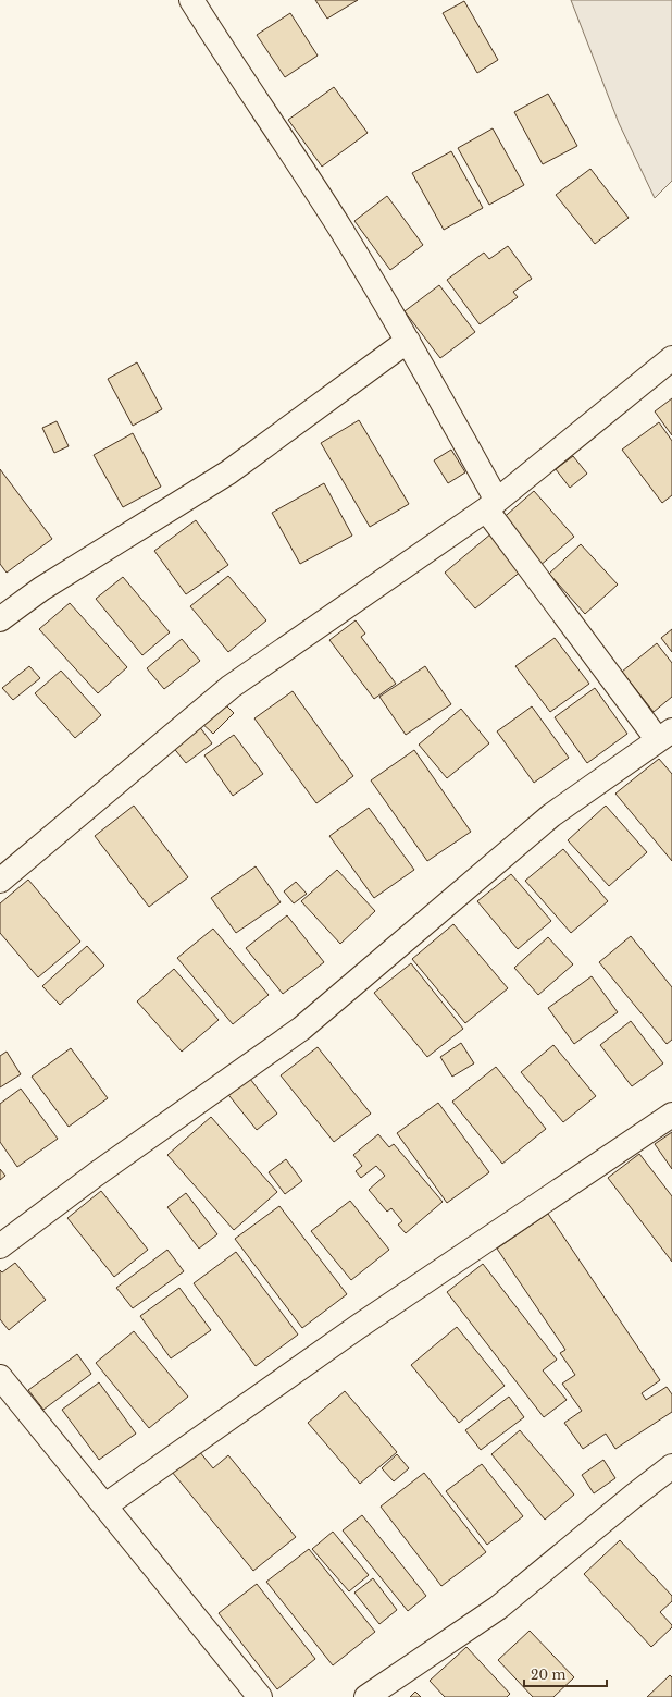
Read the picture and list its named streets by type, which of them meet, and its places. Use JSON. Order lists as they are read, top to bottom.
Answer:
{
  "scale_bar": "20 m"
}
